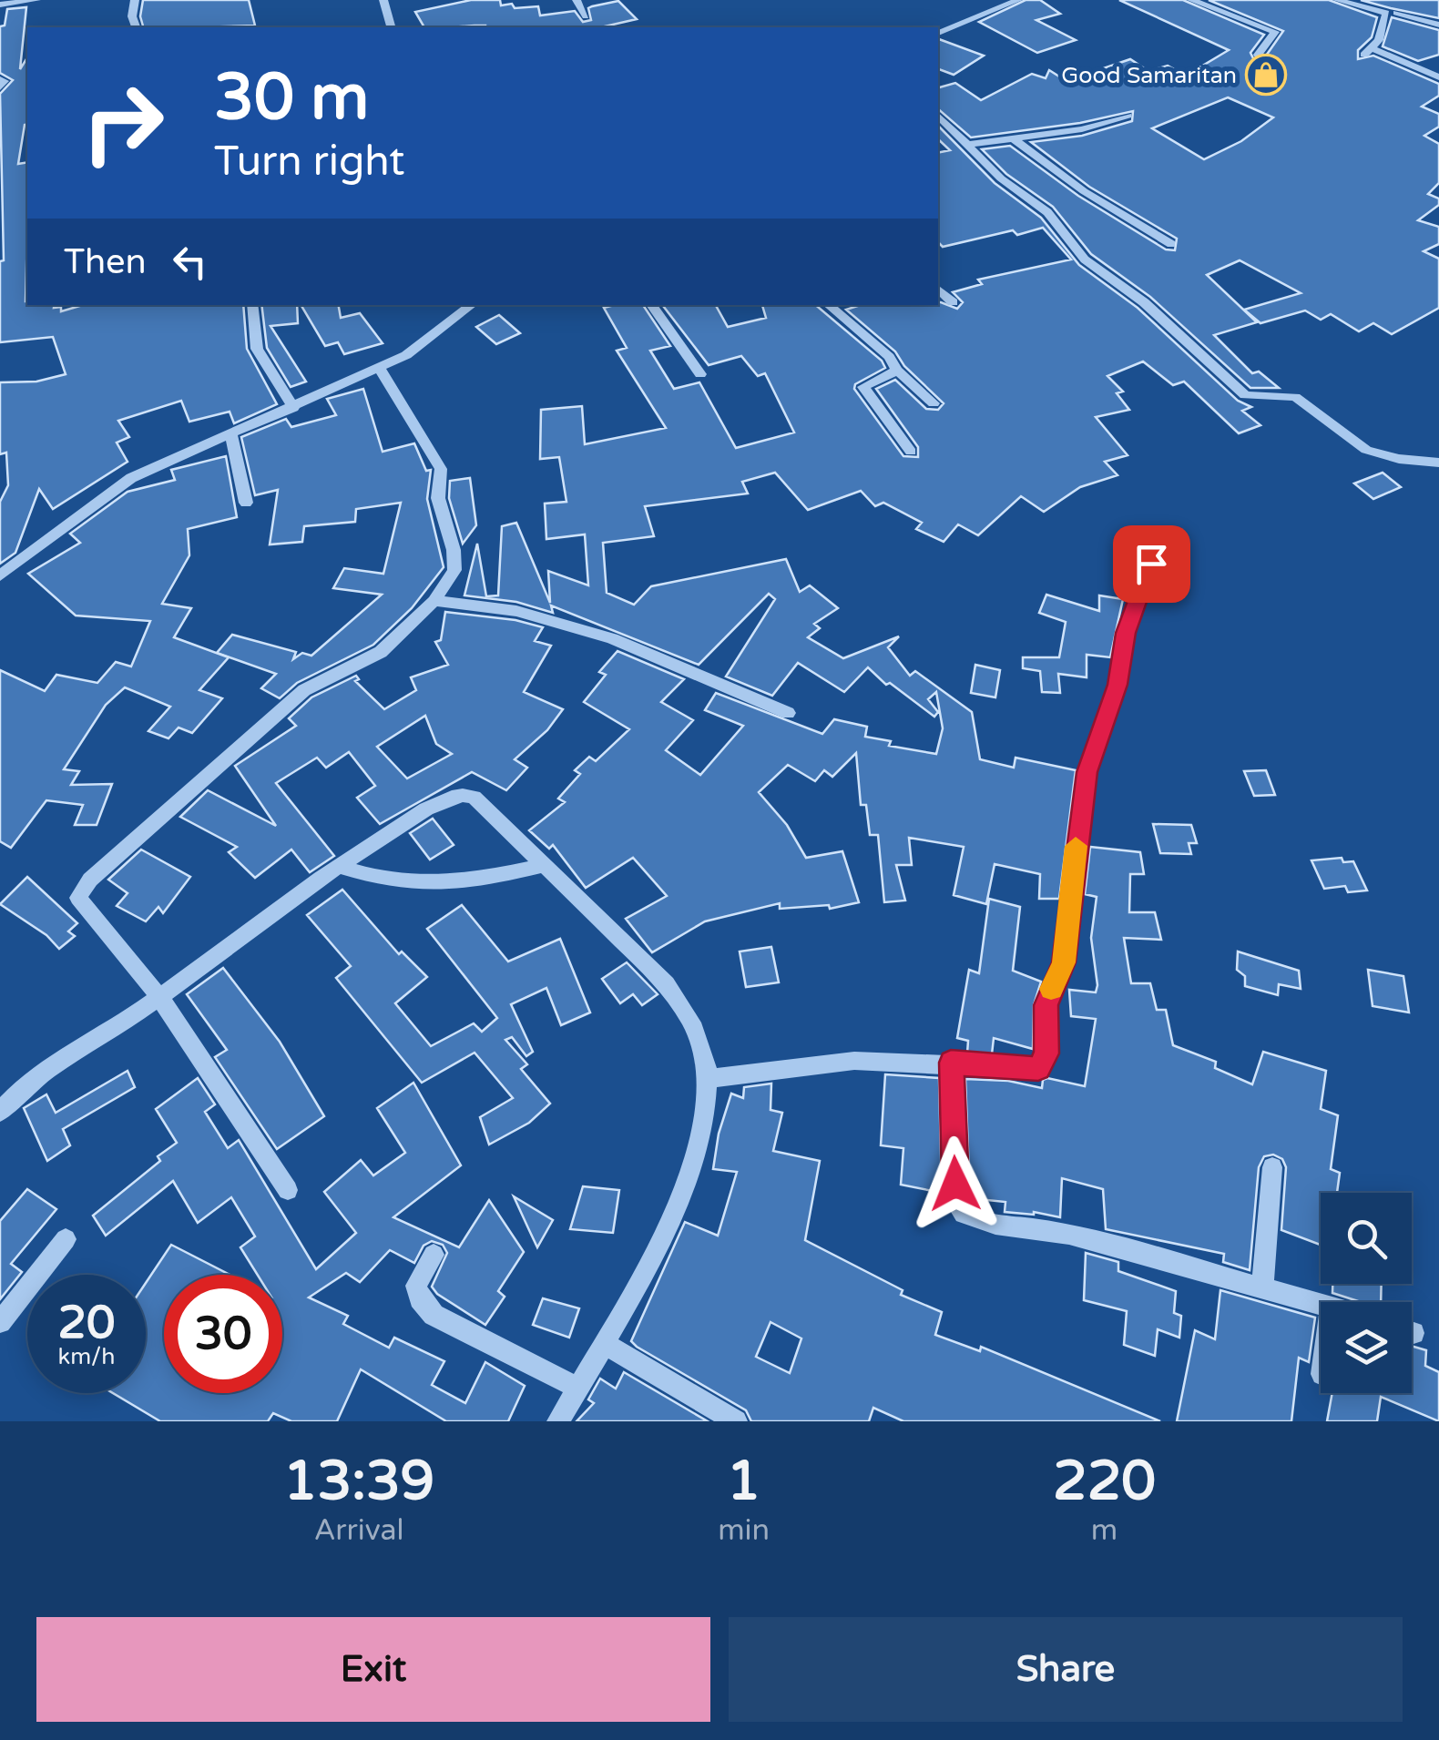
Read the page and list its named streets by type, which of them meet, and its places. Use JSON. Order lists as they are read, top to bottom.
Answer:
{
  "places": {
    "shop": ["Good Samaritan"]
  },
  "page": {
    "turn": ["30 m", "Turn right"],
    "then": "Then",
    "speed": "20 km/h",
    "limit": "30",
    "eta": [
      "13:39",
      "Arrival",
      "1",
      "min",
      "220",
      "m"
    ],
    "buttons": ["Exit", "Share"]
  }
}
